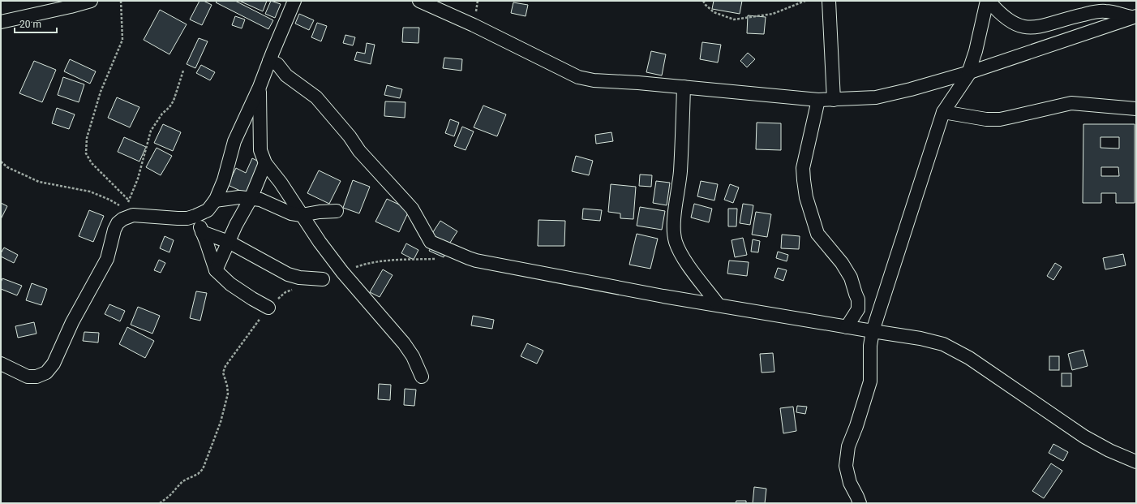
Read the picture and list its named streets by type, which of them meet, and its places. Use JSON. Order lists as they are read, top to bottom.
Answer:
{
  "scale_bar": "20 m"
}
